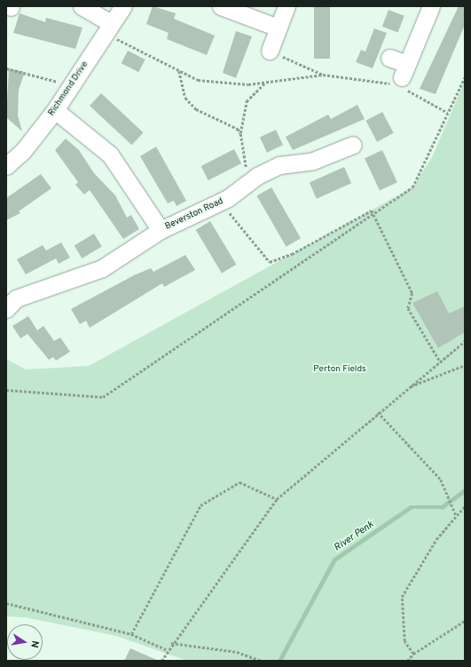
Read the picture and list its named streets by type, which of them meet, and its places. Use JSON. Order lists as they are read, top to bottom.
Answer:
{
  "streets": {
    "street": ["Richmond Drive", "Beverston Road"]
  },
  "water": ["River Penk"],
  "parks": ["Perton Fields"],
  "north": "right"
}
